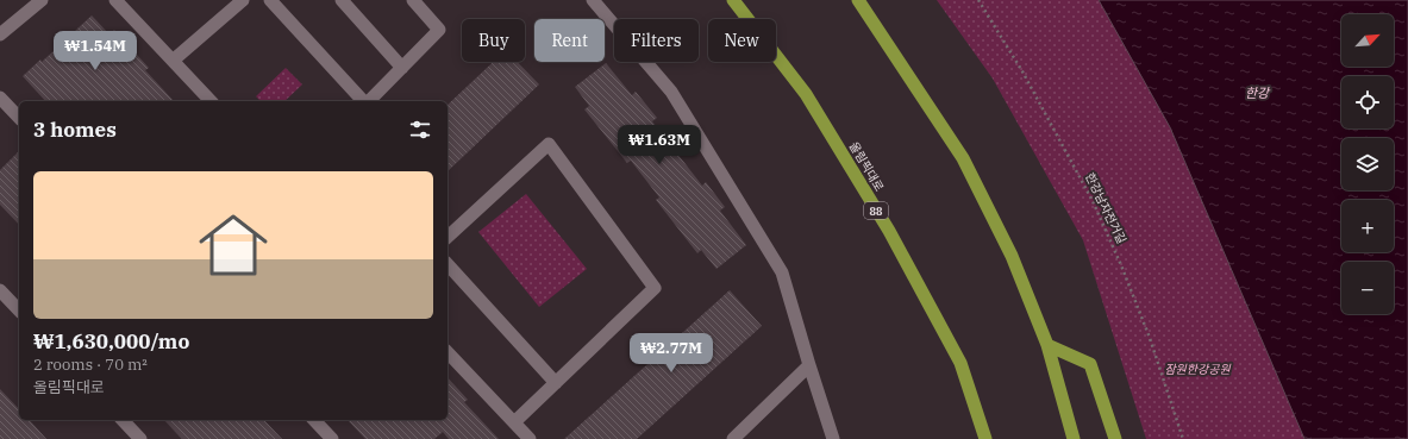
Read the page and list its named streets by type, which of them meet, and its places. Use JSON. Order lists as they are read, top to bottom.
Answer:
{
  "streets": {
    "highway": ["올림픽대로", "88"],
    "path": ["한강남자전거길"]
  },
  "water": ["한강"],
  "parks": ["잠원한강공원"],
  "north": "top right",
  "page": {
    "map_buttons": ["+", "−"],
    "chip": [
      "Buy",
      "Rent",
      "Filters",
      "New"
    ],
    "price": ["₩1.54M", "₩1.63M", "₩2.77M"],
    "heading": "3 homes",
    "list": [
      {
        "name": "₩1,630,000/mo",
        "note": "2 rooms · 70 m² · 올림픽대로"
      }
    ]
  }
}
